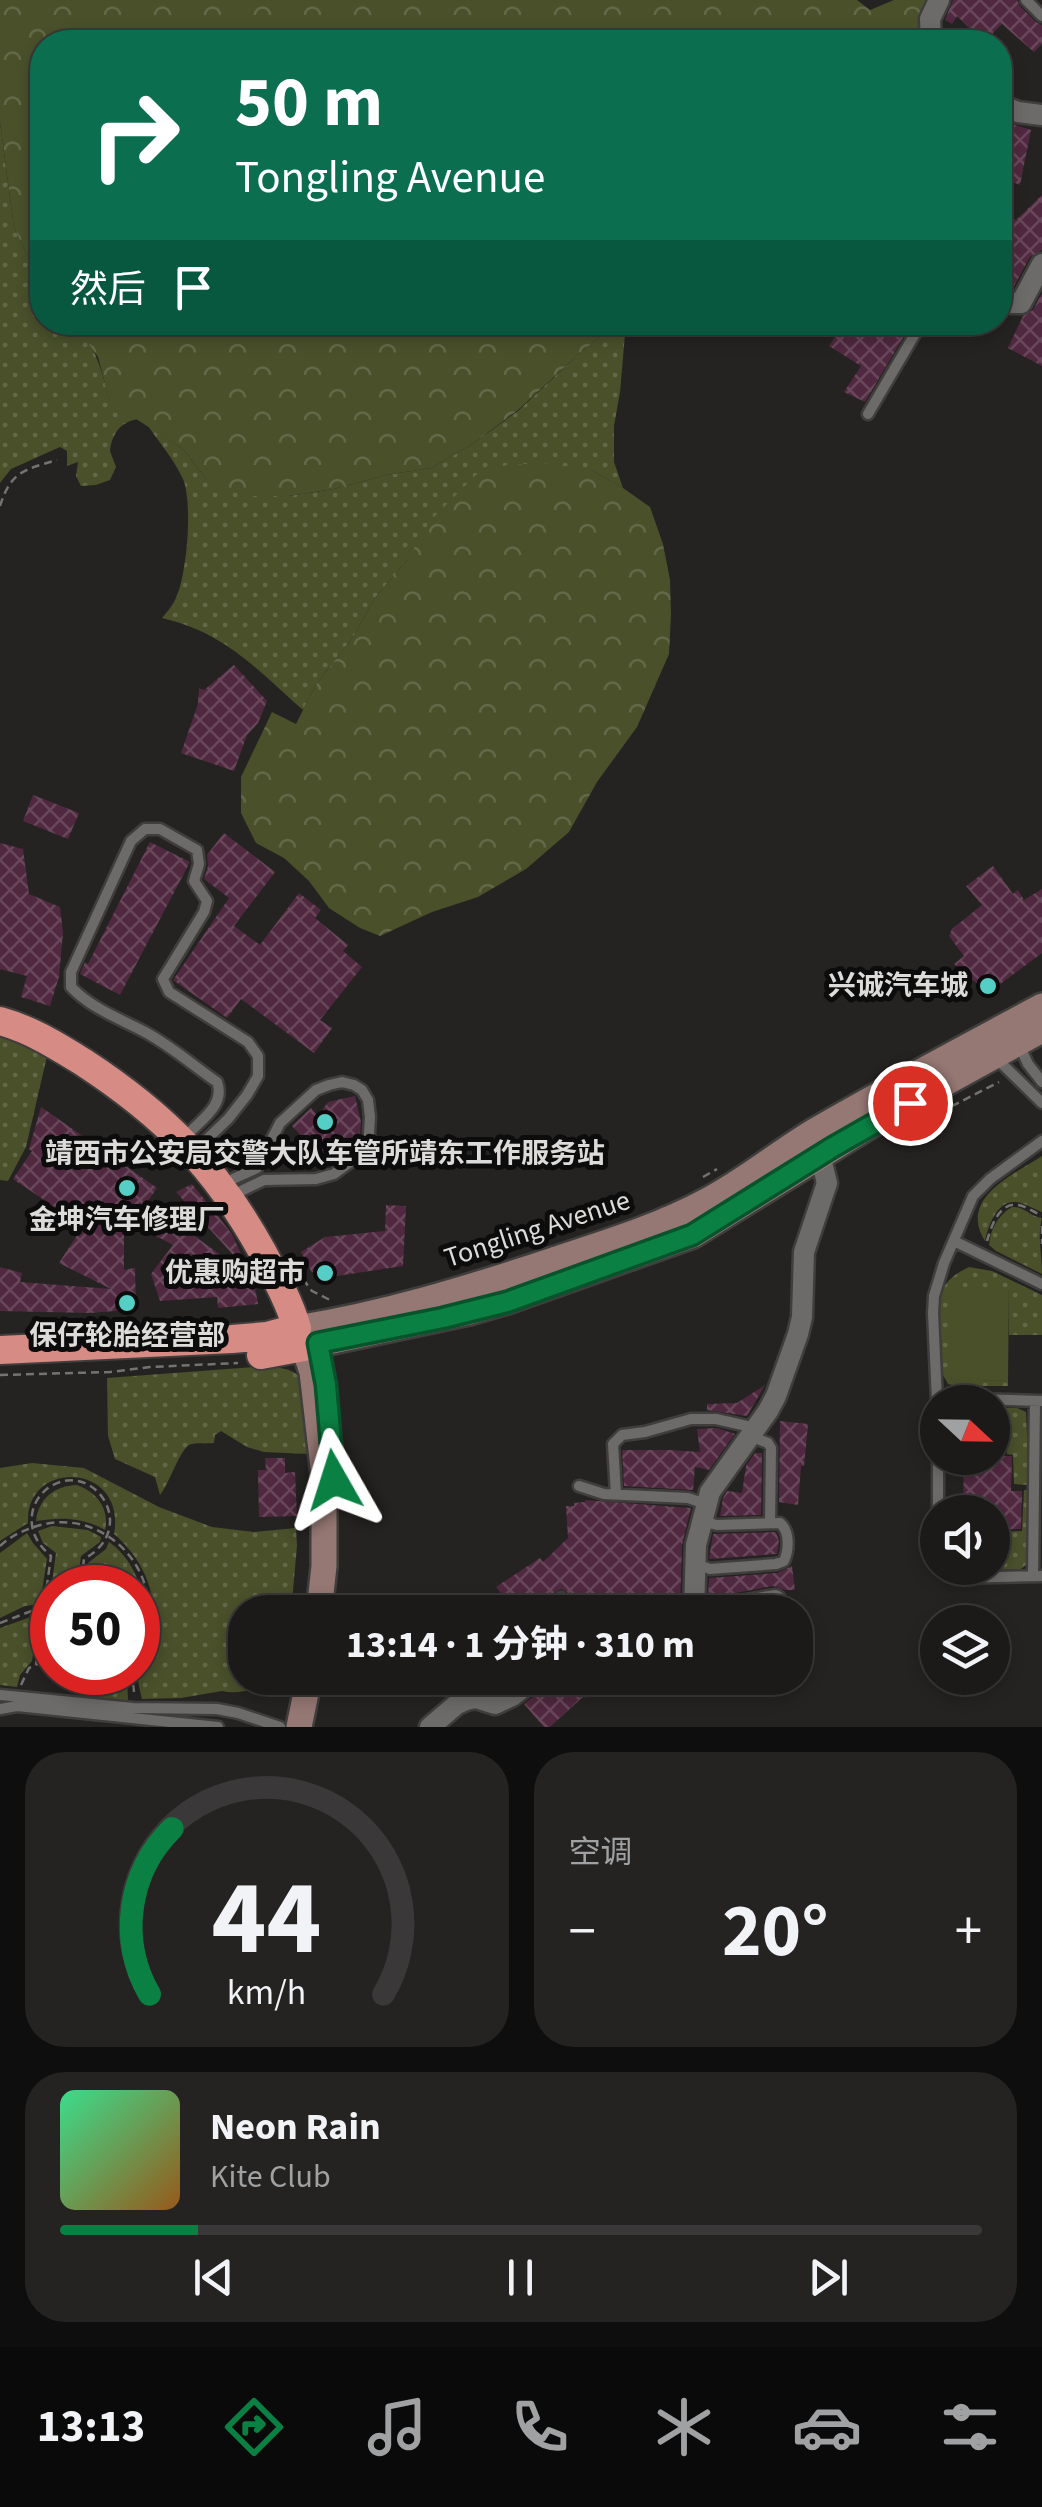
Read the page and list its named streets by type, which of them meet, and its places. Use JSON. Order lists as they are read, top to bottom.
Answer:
{
  "streets": {
    "highway": ["Tongling Avenue"]
  },
  "places": [
    "兴诚汽车城",
    "靖西市公安局交警大队车管所靖东工作服务站",
    "金坤汽车修理厂",
    "优惠购超市",
    "保仔轮胎经营部"
  ],
  "north": "right",
  "page": {
    "turn": ["50 m", "Tongling Avenue"],
    "then": "然后",
    "limit": "50",
    "trip": "13:14 · 1 分钟 · 310 m",
    "tile": "空调",
    "heat": ["−", "20°", "+"],
    "song": ["Neon Rain", "Kite Club"],
    "tabs": "13:13",
    "gauge": ["44", "km/h"]
  }
}
